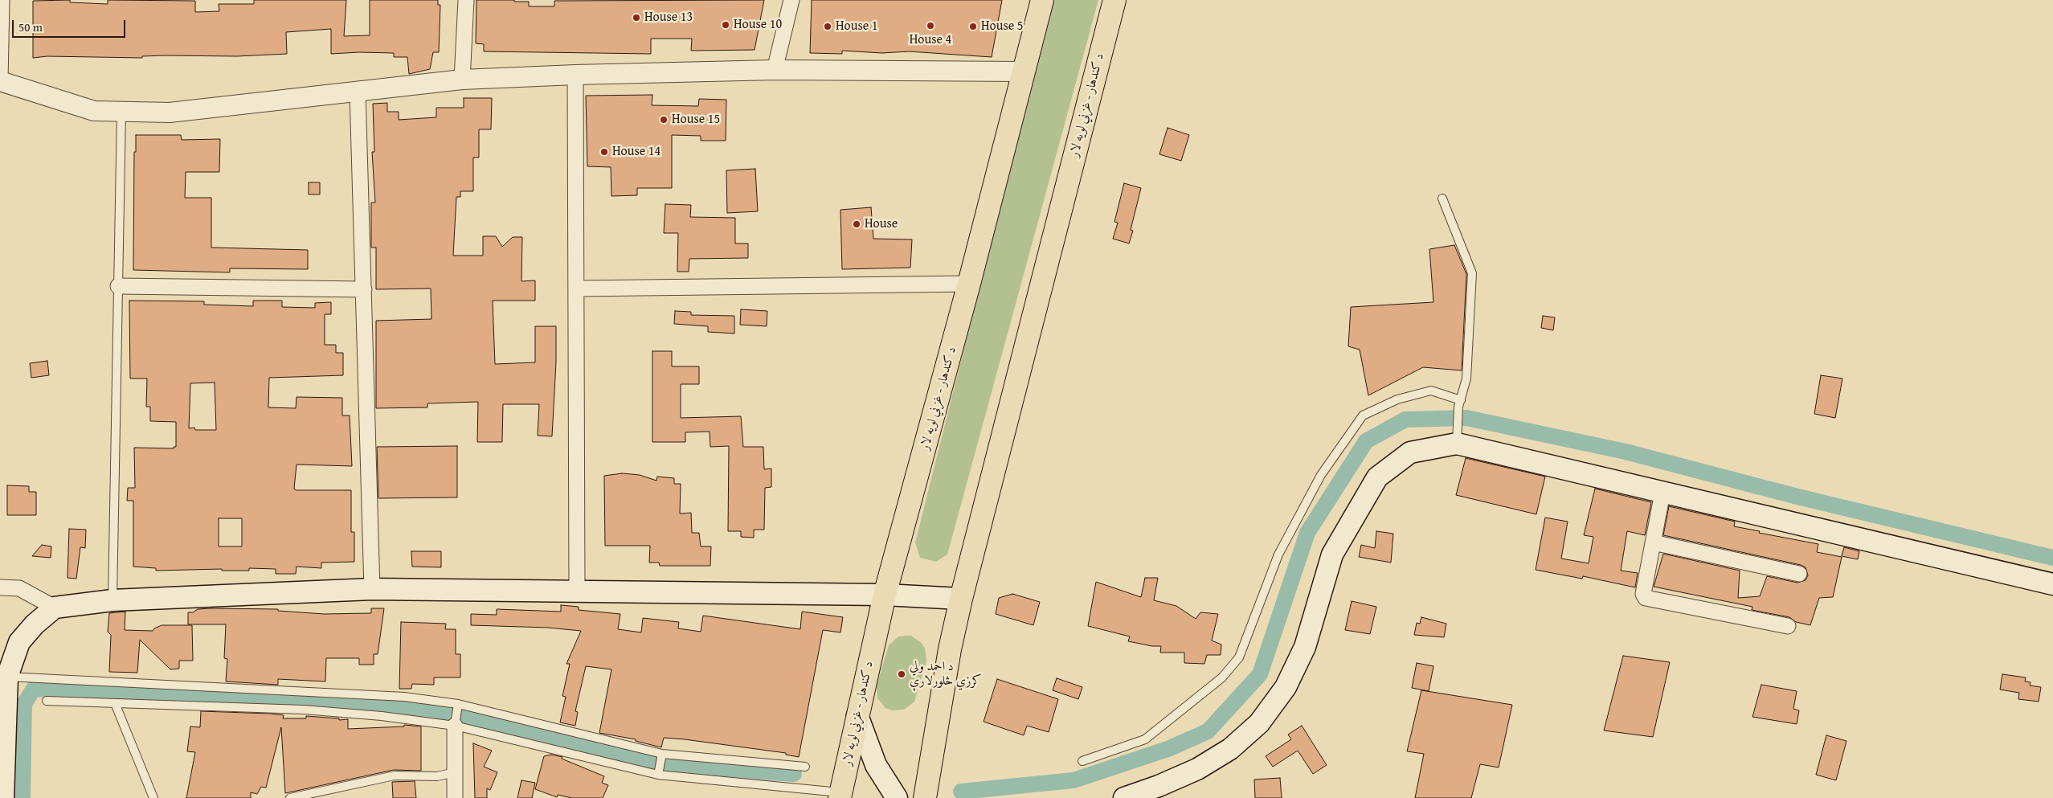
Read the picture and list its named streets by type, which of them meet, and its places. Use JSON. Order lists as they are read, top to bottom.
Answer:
{
  "streets": {
    "highway": ["د کندهار - غزني لويه لار"]
  },
  "places": [
    "House 13",
    "House 10",
    "House 4",
    "House 1",
    "House 5",
    "House 15",
    "House 14",
    "House",
    "د احمد ولي کرزي څلورلارې"
  ],
  "scale_bar": "50 m"
}
